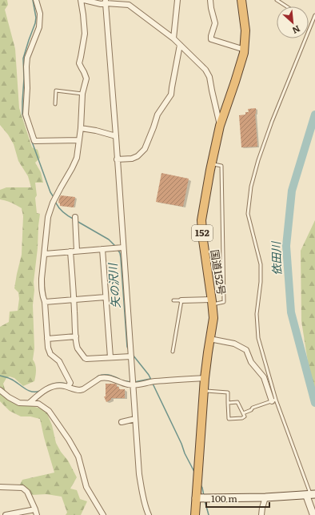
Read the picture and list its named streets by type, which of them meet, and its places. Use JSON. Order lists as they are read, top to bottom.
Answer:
{
  "streets": {
    "highway": ["152", "国道152号"]
  },
  "water": ["依田川", "矢の沢川"],
  "scale_bar": "100 m",
  "north": "bottom right"
}
